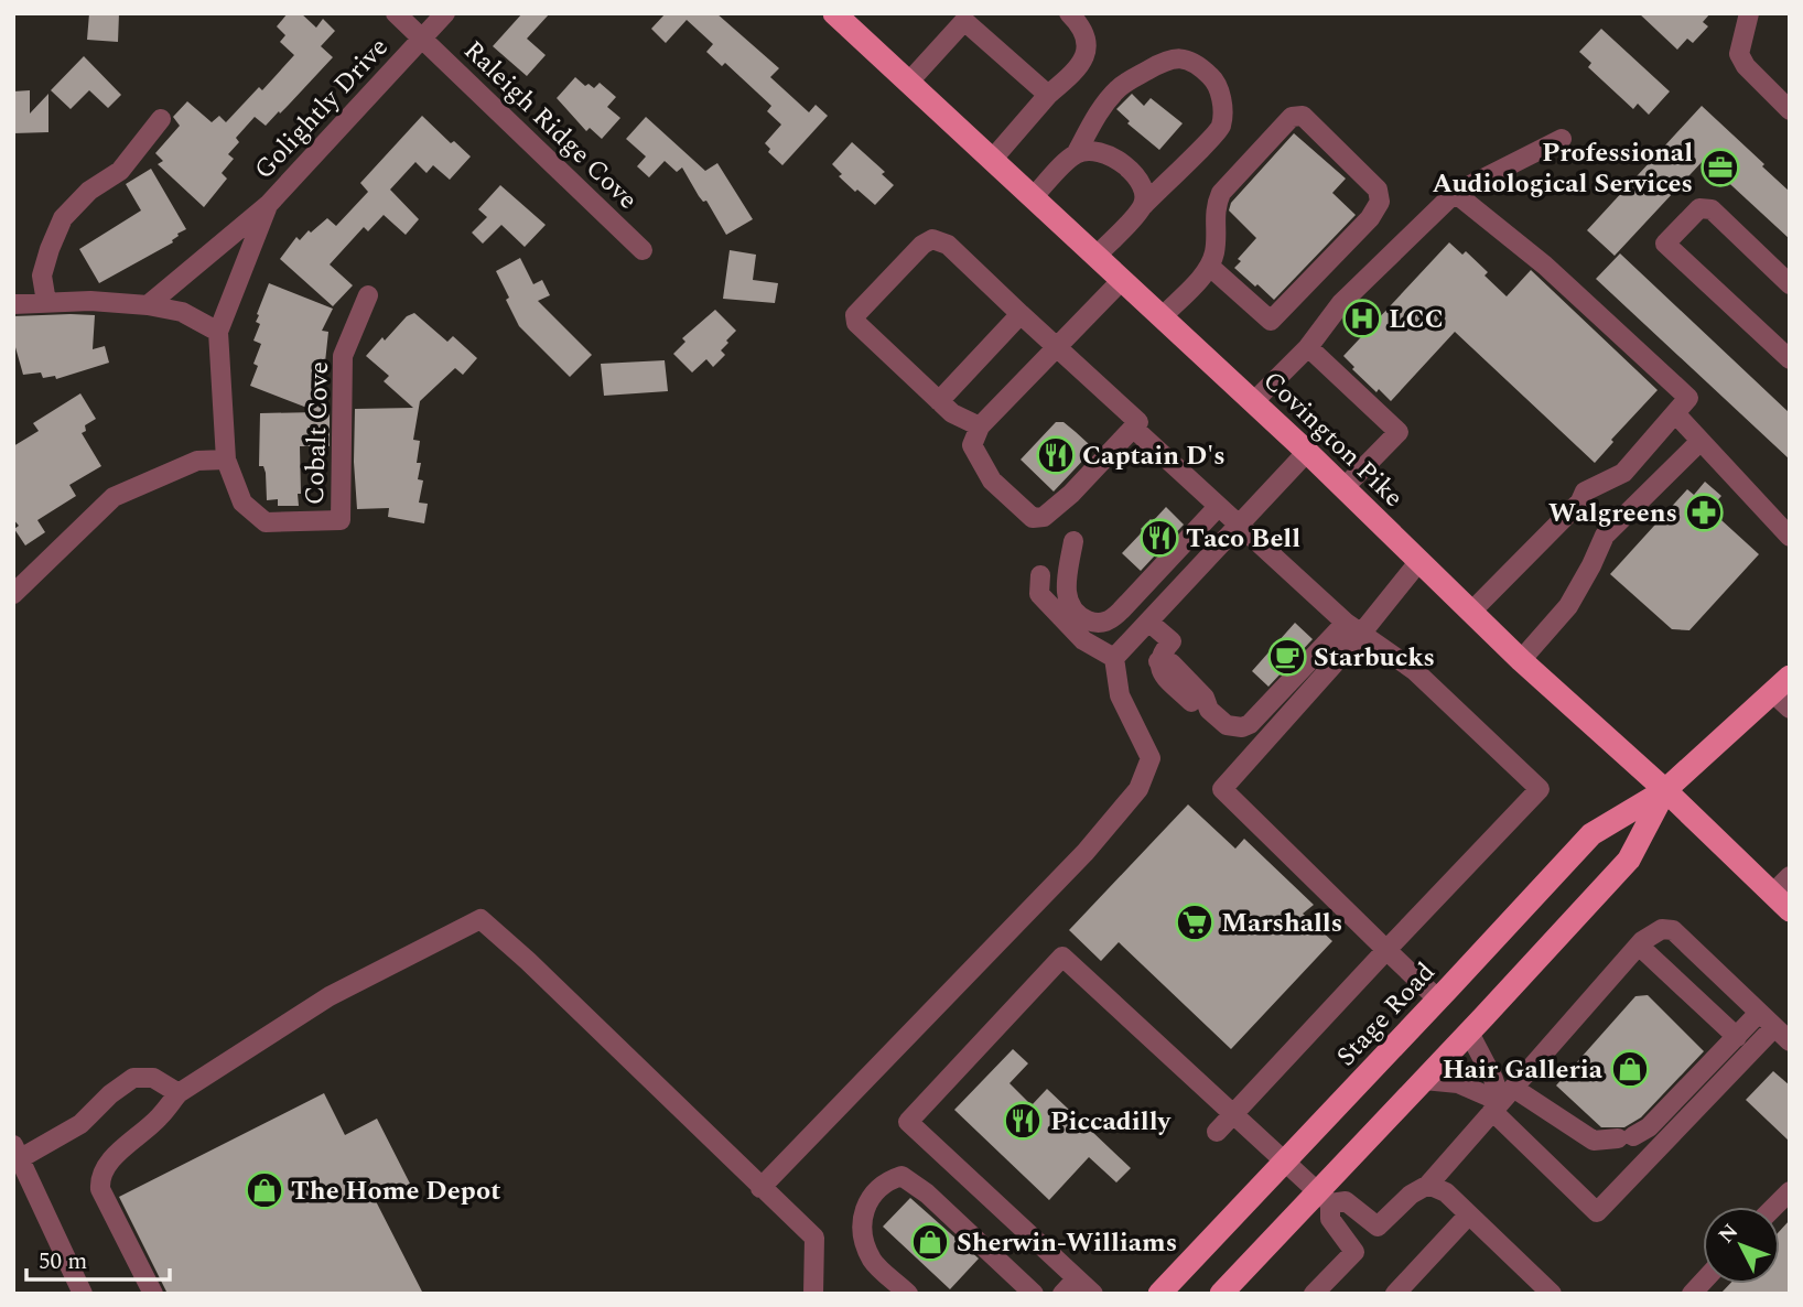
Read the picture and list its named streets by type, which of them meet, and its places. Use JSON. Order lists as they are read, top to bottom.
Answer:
{
  "streets": {
    "main road": ["Covington Pike", "Stage Road"],
    "street": ["Golightly Drive", "Raleigh Ridge Cove", "Cobalt Cove"]
  },
  "crossings": [
    ["Golightly Drive", "Raleigh Ridge Cove"],
    ["Covington Pike", "Stage Road"]
  ],
  "places": {
    "office": ["Professional Audiological Services"],
    "hospital": ["LCC"],
    "restaurant": ["Captain D's", "Taco Bell", "Piccadilly"],
    "pharmacy": ["Walgreens"],
    "cafe": ["Starbucks"],
    "supermarket": ["Marshalls"],
    "shop": ["Hair Galleria", "The Home Depot", "Sherwin-Williams"]
  },
  "scale_bar": "50 m",
  "north": "top left"
}
